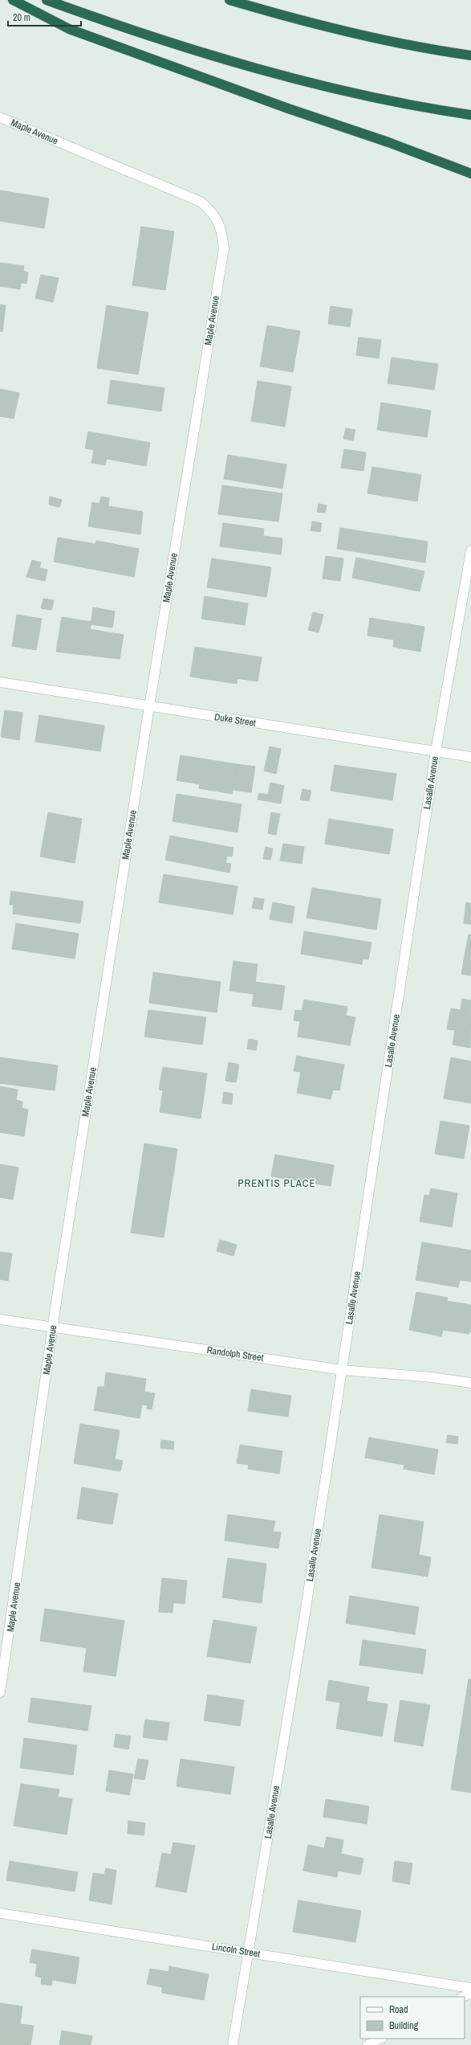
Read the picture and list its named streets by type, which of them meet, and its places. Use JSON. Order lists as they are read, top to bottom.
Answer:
{
  "streets": {
    "street": [
      "Maple Avenue",
      "Duke Street",
      "Lasalle Avenue",
      "Randolph Street",
      "Lincoln Street"
    ]
  },
  "crossings": [
    ["Maple Avenue", "Duke Street"],
    ["Maple Avenue", "Randolph Street"],
    ["Duke Street", "Lasalle Avenue"],
    ["Lasalle Avenue", "Randolph Street"],
    ["Lasalle Avenue", "Lincoln Street"]
  ],
  "districts": ["PRENTIS PLACE"],
  "legend": ["Road", "Building"],
  "scale_bar": "20 m"
}
